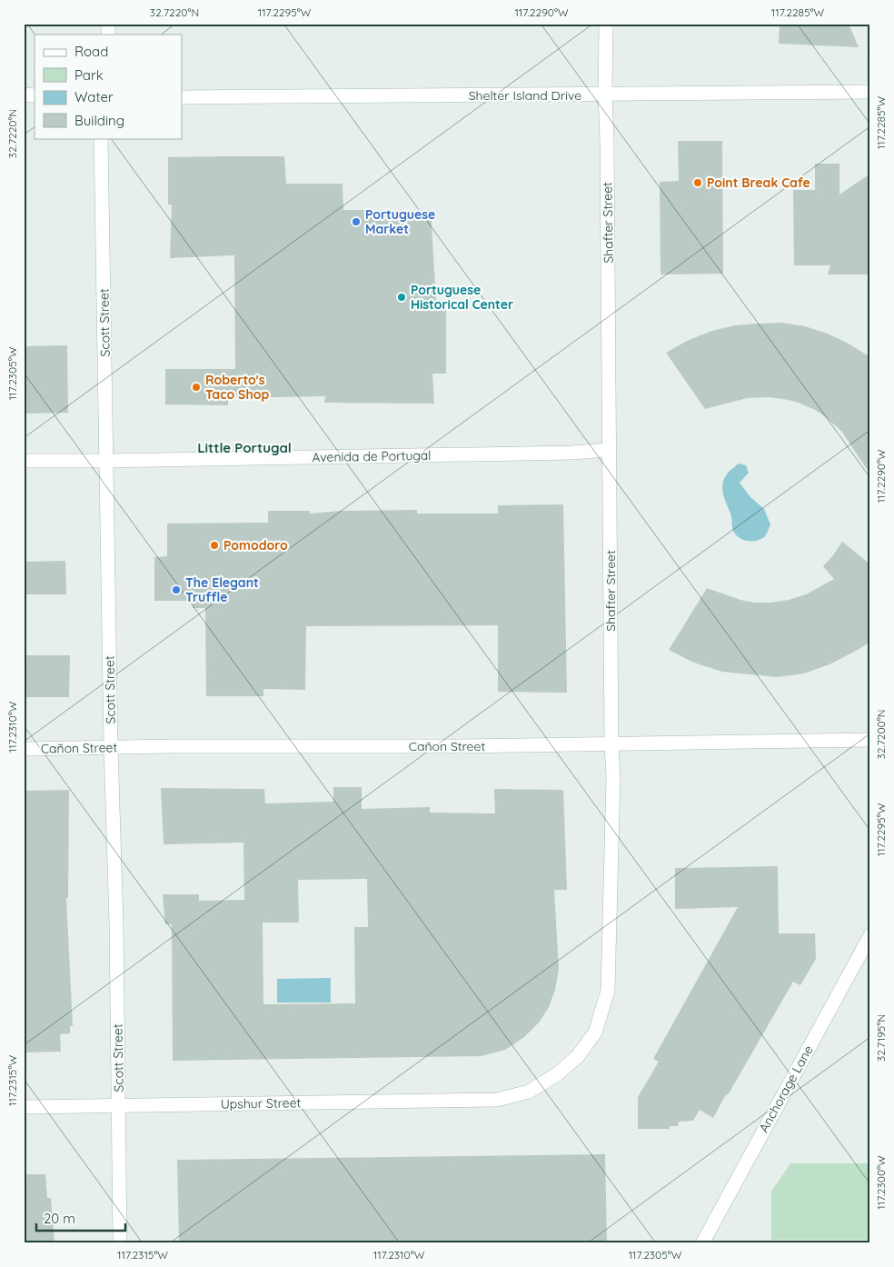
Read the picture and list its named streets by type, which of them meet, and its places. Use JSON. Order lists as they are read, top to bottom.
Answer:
{
  "streets": {
    "street": [
      "Shelter Island Drive",
      "Shafter Street",
      "Scott Street",
      "Avenida de Portugal",
      "Cañon Street",
      "Anchorage Lane",
      "Upshur Street"
    ]
  },
  "crossings": [
    ["Shelter Island Drive", "Shafter Street"],
    ["Shafter Street", "Avenida de Portugal"],
    ["Shafter Street", "Cañon Street"],
    ["Shafter Street", "Upshur Street"],
    ["Scott Street", "Avenida de Portugal"],
    ["Scott Street", "Cañon Street"],
    ["Scott Street", "Upshur Street"]
  ],
  "districts": ["Little Portugal"],
  "places": [
    "Point Break Cafe",
    "Portuguese Market",
    "Portuguese Historical Center",
    "Roberto's Taco Shop",
    "Pomodoro",
    "The Elegant Truffle"
  ],
  "legend": [
    "Road",
    "Park",
    "Water",
    "Building"
  ],
  "scale_bar": "20 m",
  "coordinates": [
    "32.7220°N",
    "117.2295°W",
    "117.2290°W",
    "117.2285°W",
    "117.2305°W",
    "117.2310°W",
    "32.7200°N",
    "32.7195°N",
    "117.2315°W",
    "117.2300°W"
  ]
}
